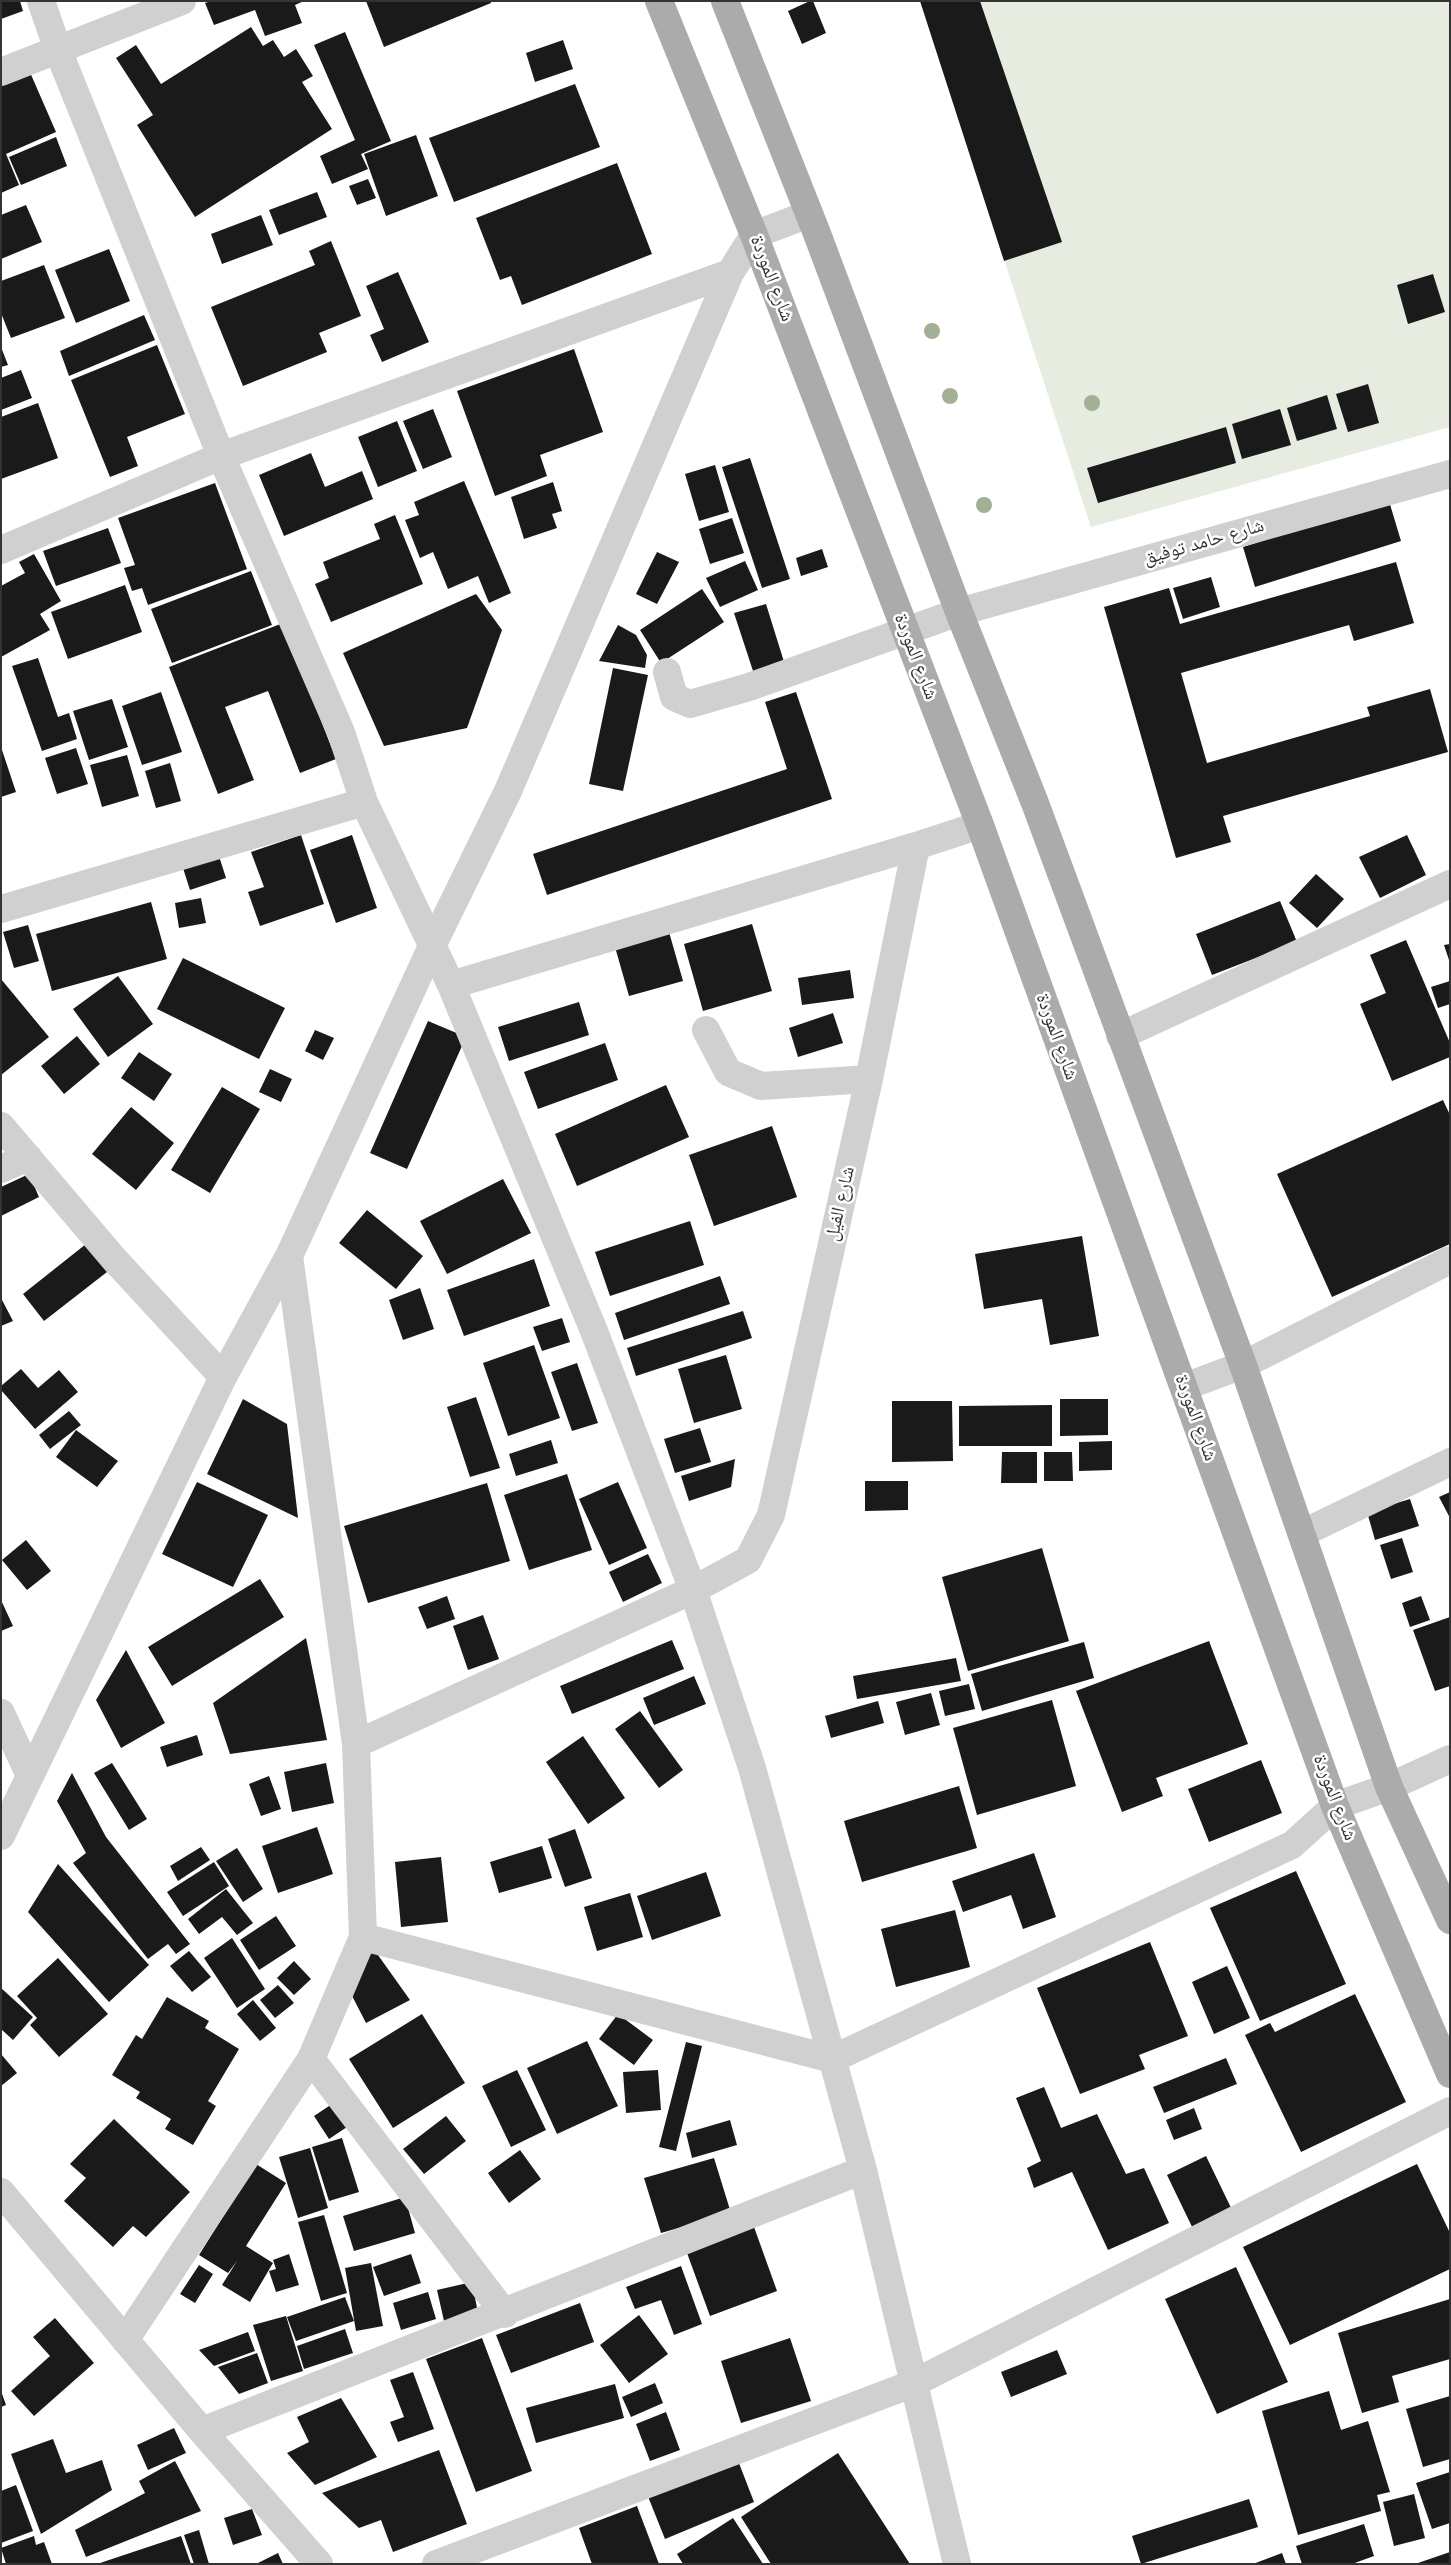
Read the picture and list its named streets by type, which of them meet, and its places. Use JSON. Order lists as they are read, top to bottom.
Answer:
{
  "streets": {
    "main road": ["شارع الموردة"],
    "street": ["شارع حامد توفيق", "شارع الفيل"]
  },
  "crossings": [
    ["شارع الموردة", "شارع حامد توفيق"]
  ]
}
